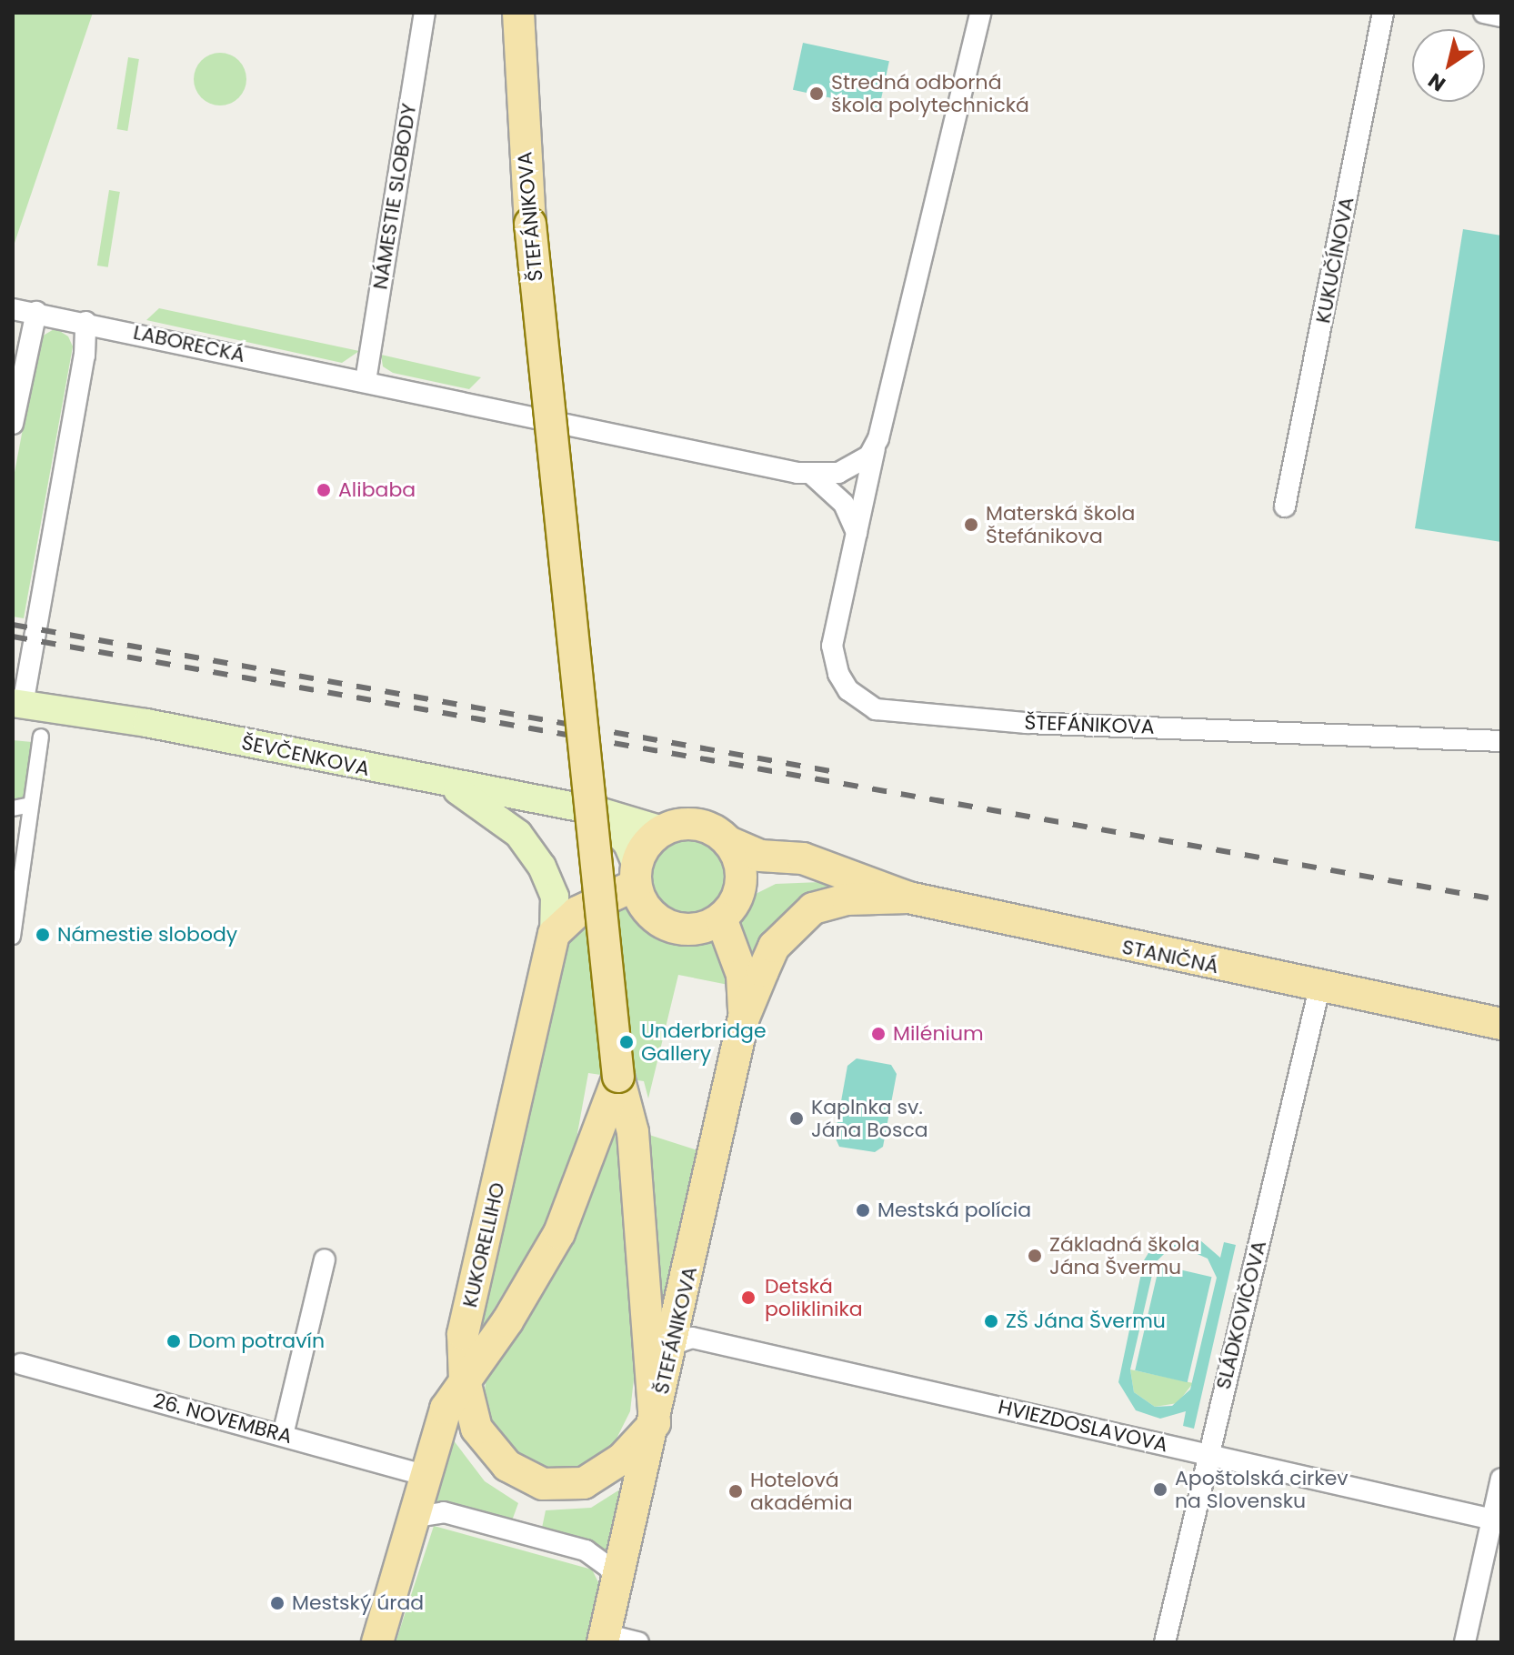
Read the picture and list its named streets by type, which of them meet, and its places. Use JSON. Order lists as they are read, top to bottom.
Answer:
{
  "streets": {
    "main road": [
      "ŠTEFÁNIKOVA",
      "ŠEVČENKOVA",
      "STANIČNÁ",
      "KUKORELLIHO"
    ],
    "street": [
      "NÁMESTIE SLOBODY",
      "KUKUČÍNOVA",
      "LABORECKÁ",
      "SLÁDKOVIČOVA",
      "26. NOVEMBRA",
      "HVIEZDOSLAVOVA"
    ]
  },
  "crossings": [
    ["NÁMESTIE SLOBODY", "LABORECKÁ"],
    ["ŠTEFÁNIKOVA", "KUKORELLIHO"],
    ["ŠTEFÁNIKOVA", "HVIEZDOSLAVOVA"],
    ["ŠEVČENKOVA", "STANIČNÁ"],
    ["STANIČNÁ", "SLÁDKOVIČOVA"],
    ["SLÁDKOVIČOVA", "HVIEZDOSLAVOVA"]
  ],
  "places": [
    "Stredná odborná škola polytechnická",
    "Alibaba",
    "Materská škola Štefánikova",
    "Námestie slobody",
    "Milénium",
    "Underbridge Gallery",
    "Kaplnka sv. Jána Bosca",
    "Mestská polícia",
    "Základná škola Jána Švermu",
    "Detská poliklinika",
    "ZŠ Jána Švermu",
    "Dom potravín",
    "Apoštolská cirkev na Slovensku",
    "Hotelová akadémia",
    "Mestský úrad"
  ],
  "north": "bottom left"
}
